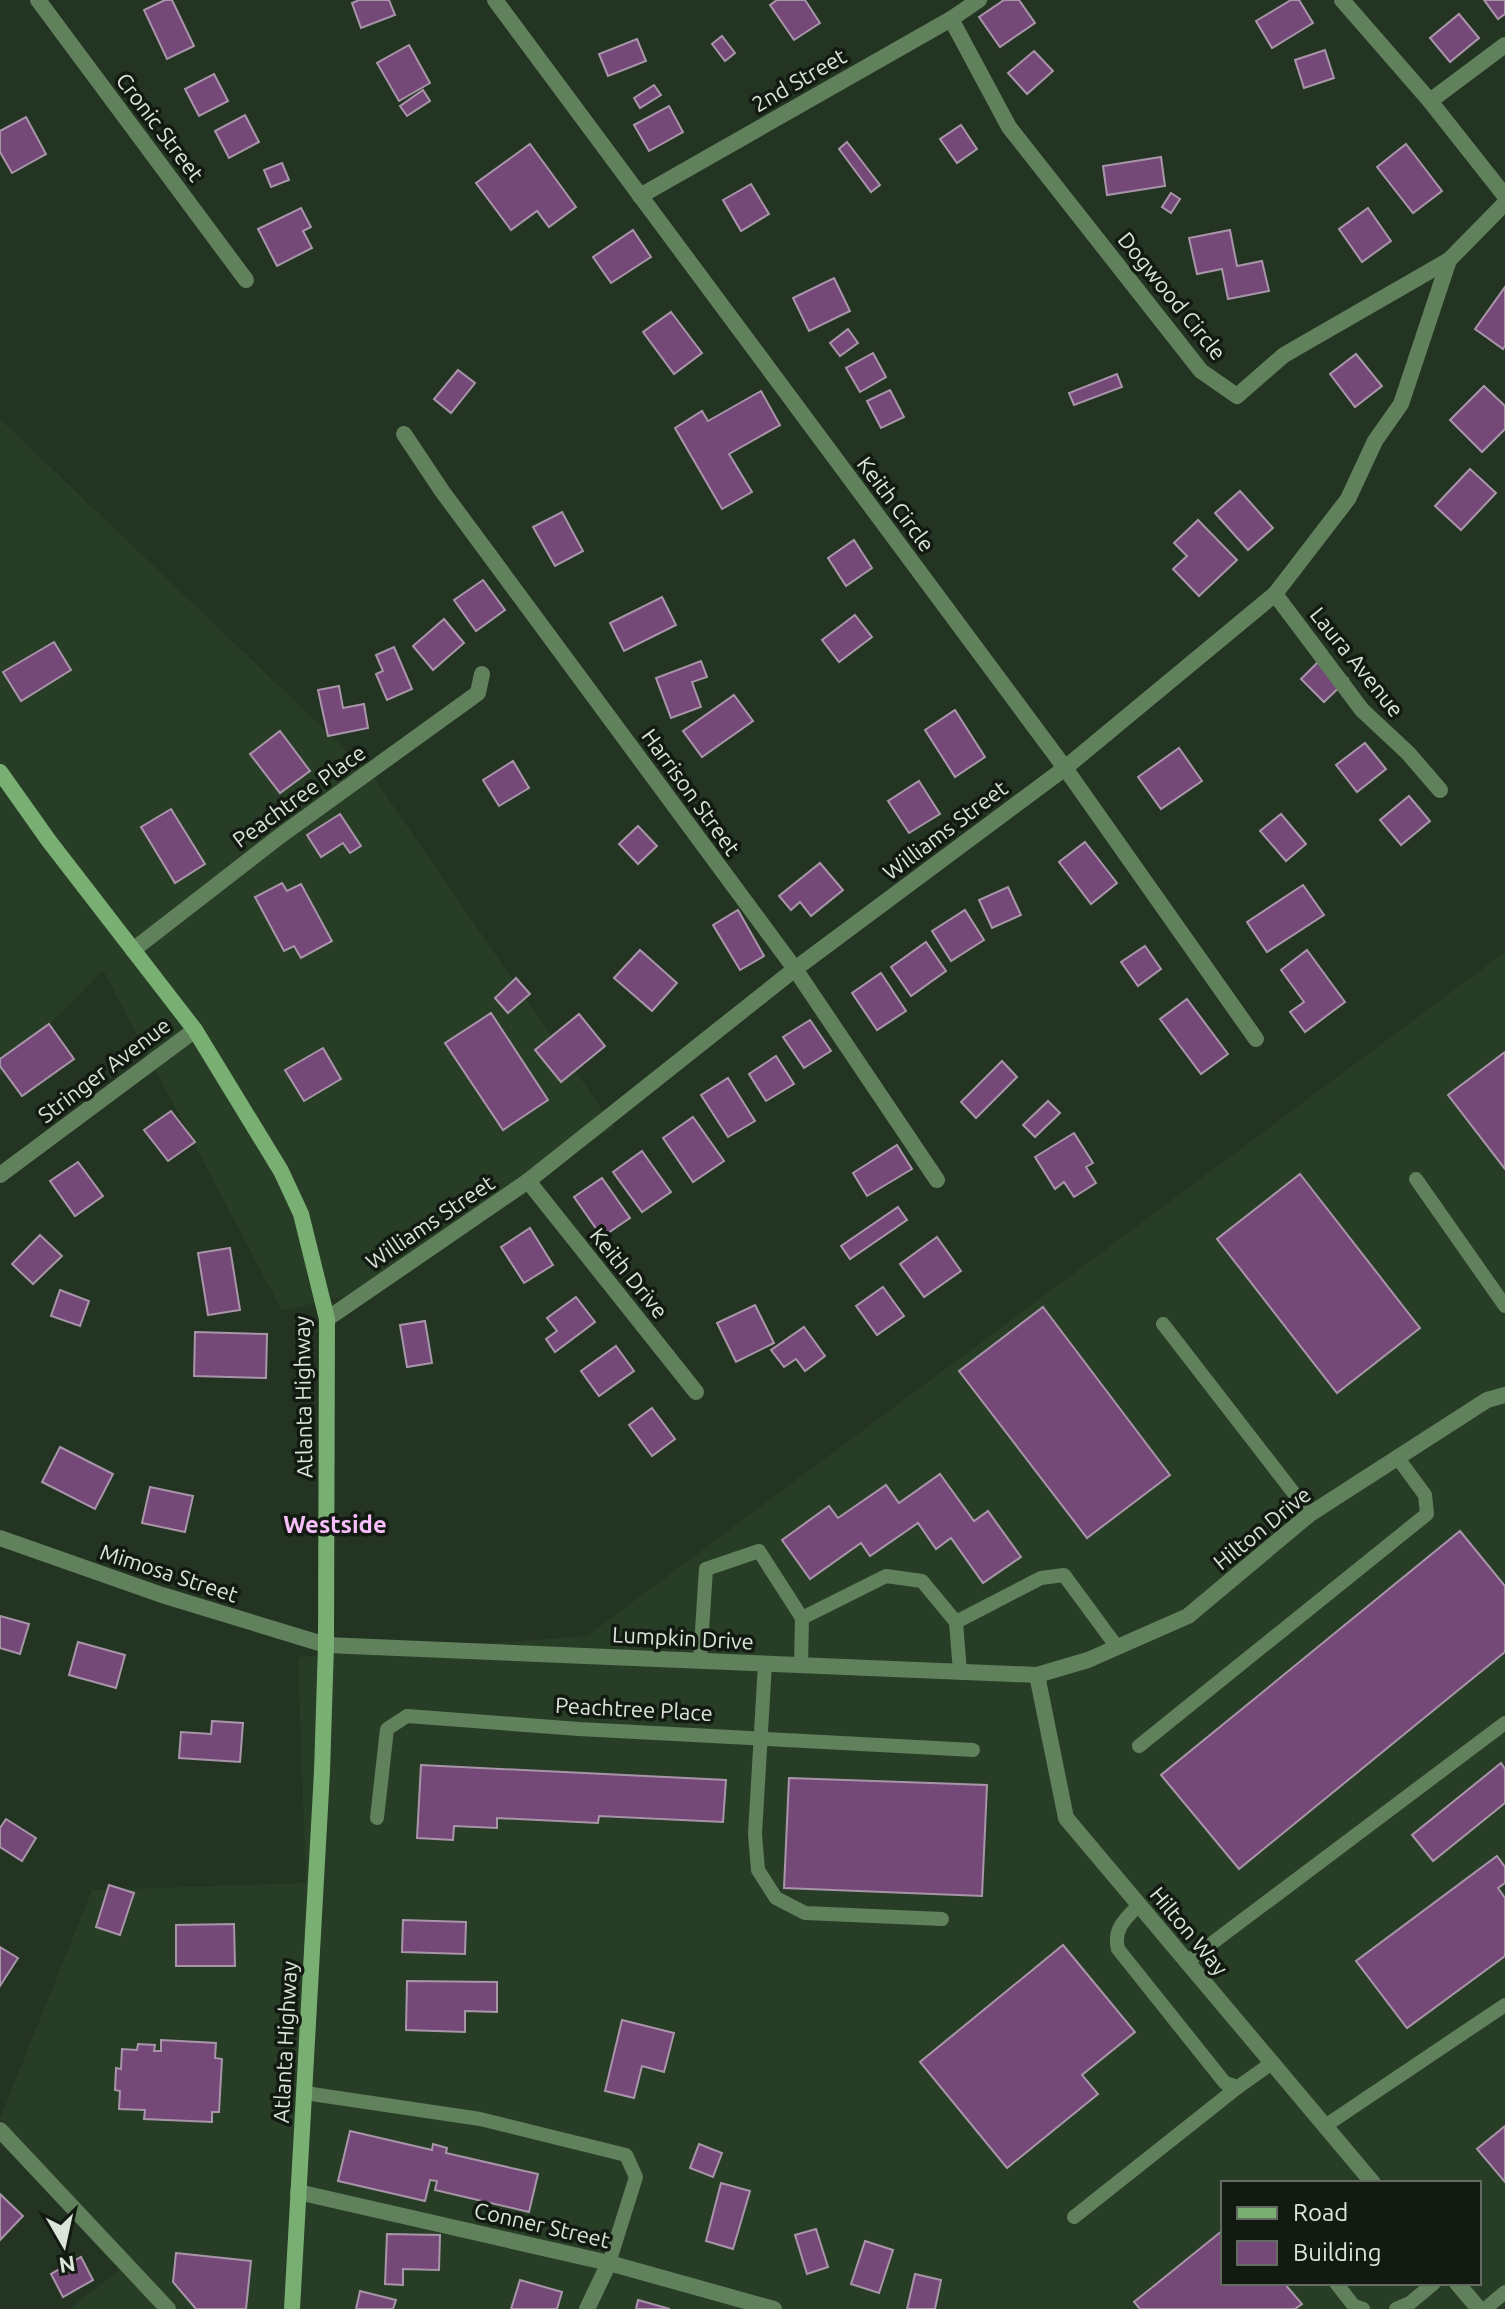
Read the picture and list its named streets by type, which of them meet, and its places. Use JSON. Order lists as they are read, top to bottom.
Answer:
{
  "streets": {
    "main road": ["Atlanta Highway"],
    "street": [
      "2nd Street",
      "Cronic Street",
      "Dogwood Circle",
      "Keith Circle",
      "Laura Avenue",
      "Harrison Street",
      "Peachtree Place",
      "Williams Street",
      "Stringer Avenue",
      "Keith Drive",
      "Hilton Drive",
      "Mimosa Street",
      "Lumpkin Drive",
      "Hilton Way",
      "Conner Street"
    ]
  },
  "crossings": [
    ["2nd Street", "Dogwood Circle"],
    ["2nd Street", "Keith Circle"],
    ["Dogwood Circle", "Williams Street"],
    ["Keith Circle", "Williams Street"],
    ["Laura Avenue", "Williams Street"],
    ["Harrison Street", "Williams Street"],
    ["Peachtree Place", "Atlanta Highway"],
    ["Williams Street", "Keith Drive"],
    ["Williams Street", "Atlanta Highway"],
    ["Stringer Avenue", "Atlanta Highway"],
    ["Atlanta Highway", "Mimosa Street"],
    ["Atlanta Highway", "Lumpkin Drive"],
    ["Atlanta Highway", "Conner Street"],
    ["Hilton Drive", "Lumpkin Drive"],
    ["Hilton Drive", "Hilton Way"],
    ["Mimosa Street", "Lumpkin Drive"],
    ["Lumpkin Drive", "Hilton Way"]
  ],
  "districts": ["Westside"],
  "legend": ["Road", "Building"],
  "north": "bottom"
}
